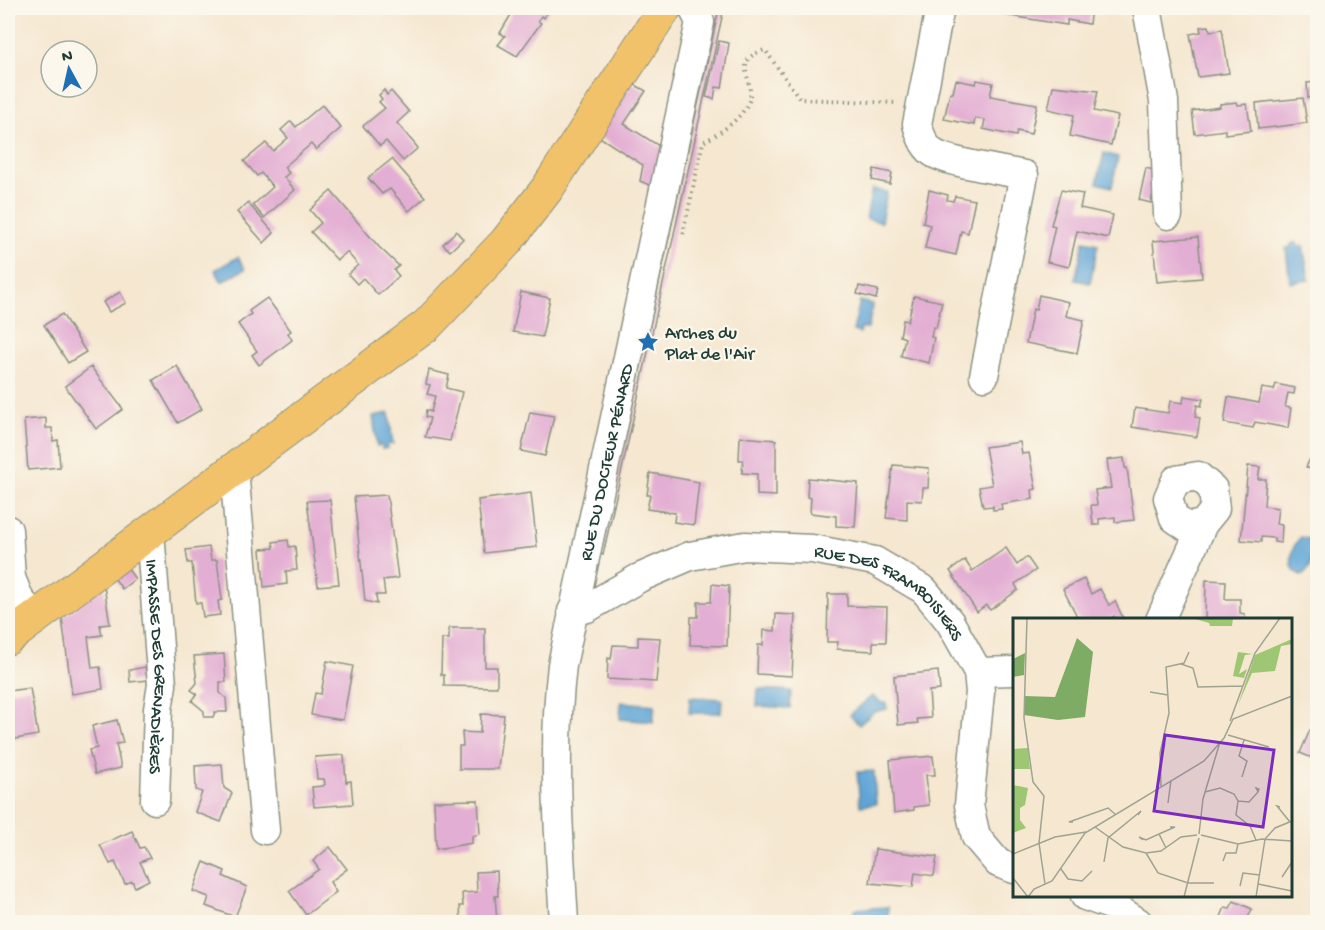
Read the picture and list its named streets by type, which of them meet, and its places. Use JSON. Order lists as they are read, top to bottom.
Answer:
{
  "streets": {
    "street": ["RUE DU DOCTEUR PÉNARD", "RUE DES FRAMBOISIERS", "IMPASSE DES GRENADIÈRES"]
  },
  "crossings": [
    ["RUE DU DOCTEUR PÉNARD", "RUE DES FRAMBOISIERS"]
  ],
  "places": {
    "place": ["Arches du Plat de l'Air"]
  },
  "north": "top"
}
